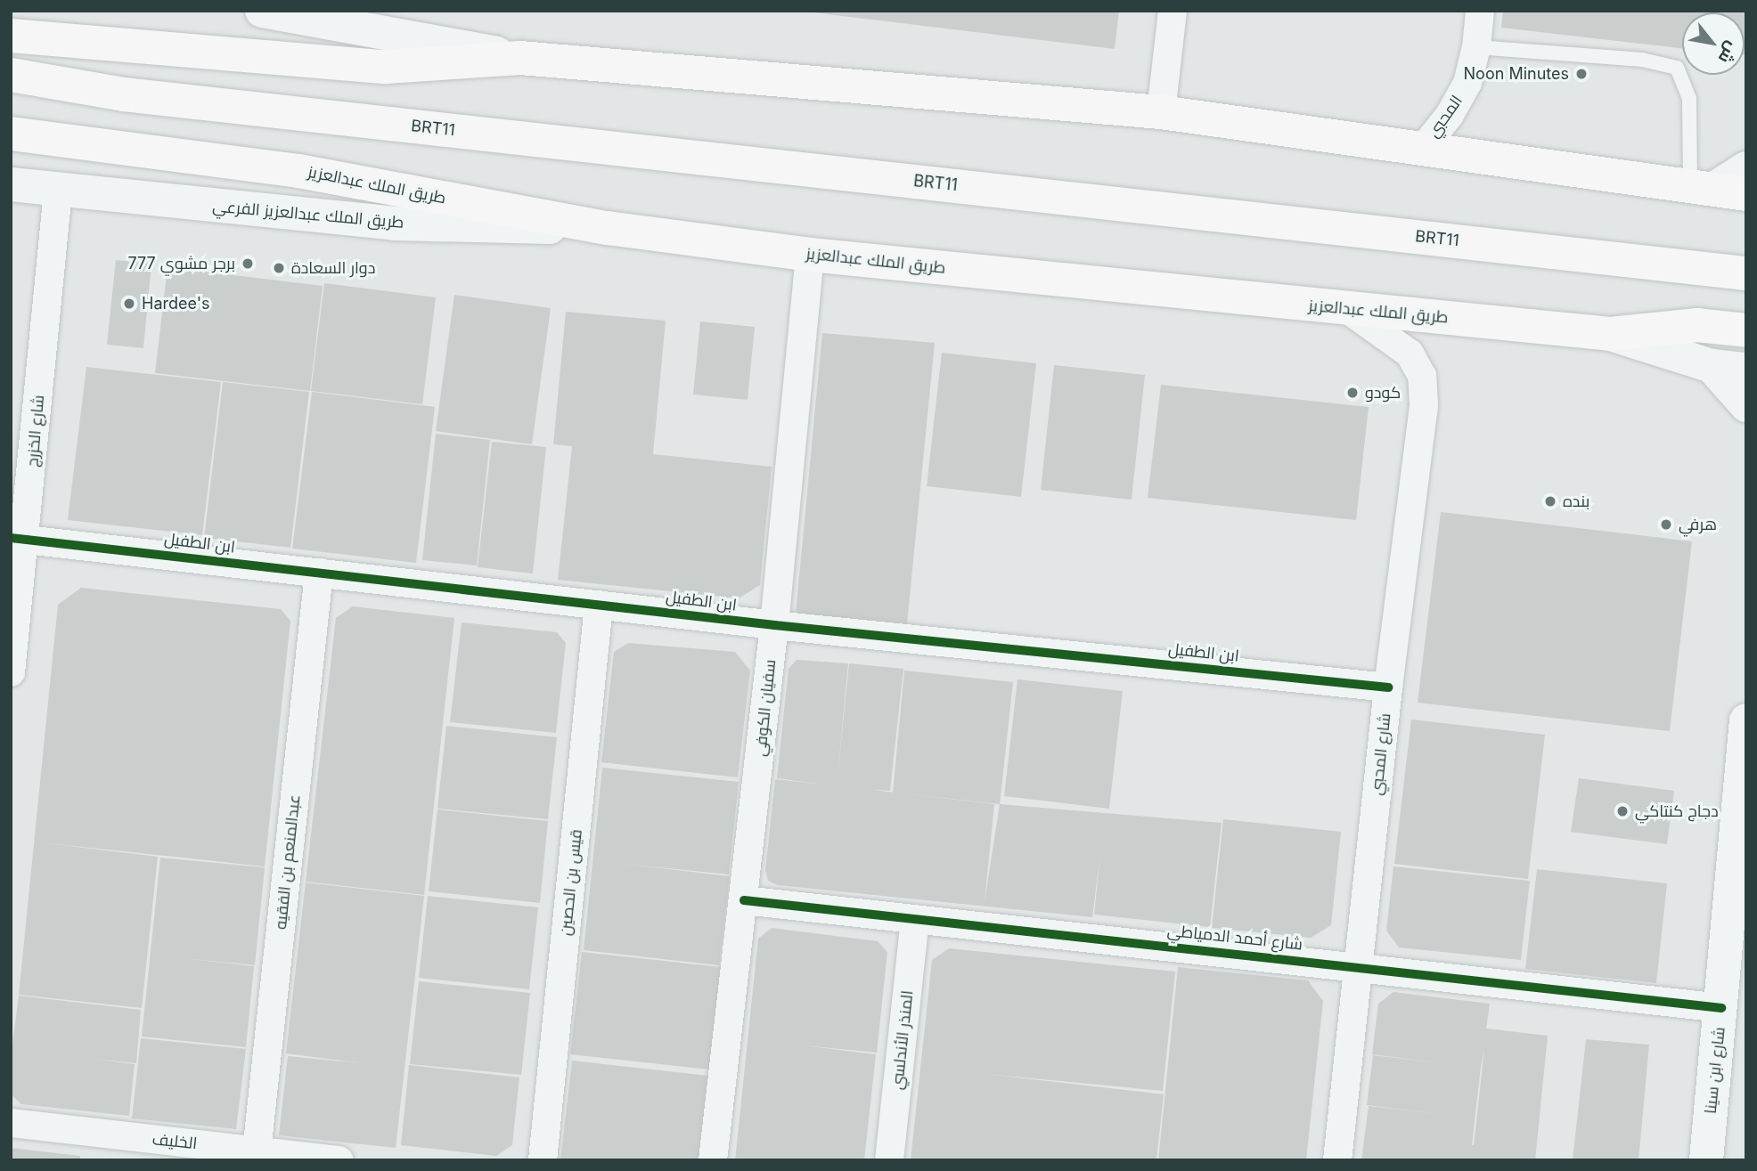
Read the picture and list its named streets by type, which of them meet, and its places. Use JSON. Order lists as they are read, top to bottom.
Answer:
{
  "streets": {
    "main road": ["BRT11", "طريق الملك عبدالعزيز"],
    "street": [
      "المحبي",
      "طريق الملك عبدالعزيز الفرعي",
      "شارع الخزرج",
      "ابن الطفيل",
      "سفيان الكوفي",
      "شارع المحبي",
      "عبدالمنعم بن الفقيه",
      "قيس بن الحصين",
      "شارع أحمد الدمياطي",
      "المنذر الأندلسي",
      "شارع ابن سينا",
      "الخليف"
    ]
  },
  "crossings": [
    ["طريق الملك عبدالعزيز", "طريق الملك عبدالعزيز الفرعي"],
    ["طريق الملك عبدالعزيز", "سفيان الكوفي"],
    ["طريق الملك عبدالعزيز", "شارع المحبي"],
    ["طريق الملك عبدالعزيز الفرعي", "شارع الخزرج"],
    ["شارع الخزرج", "ابن الطفيل"],
    ["ابن الطفيل", "سفيان الكوفي"],
    ["ابن الطفيل", "شارع المحبي"],
    ["ابن الطفيل", "عبدالمنعم بن الفقيه"],
    ["ابن الطفيل", "قيس بن الحصين"],
    ["سفيان الكوفي", "شارع أحمد الدمياطي"],
    ["شارع المحبي", "شارع أحمد الدمياطي"],
    ["عبدالمنعم بن الفقيه", "الخليف"],
    ["شارع أحمد الدمياطي", "المنذر الأندلسي"],
    ["شارع أحمد الدمياطي", "شارع ابن سينا"]
  ],
  "places": [
    "Noon Minutes",
    "777 برجر مشوي",
    "دوار السعادة",
    "Hardee's",
    "كودو",
    "بنده",
    "هرفي",
    "دجاج كنتاكي"
  ],
  "north": "bottom right"
}
